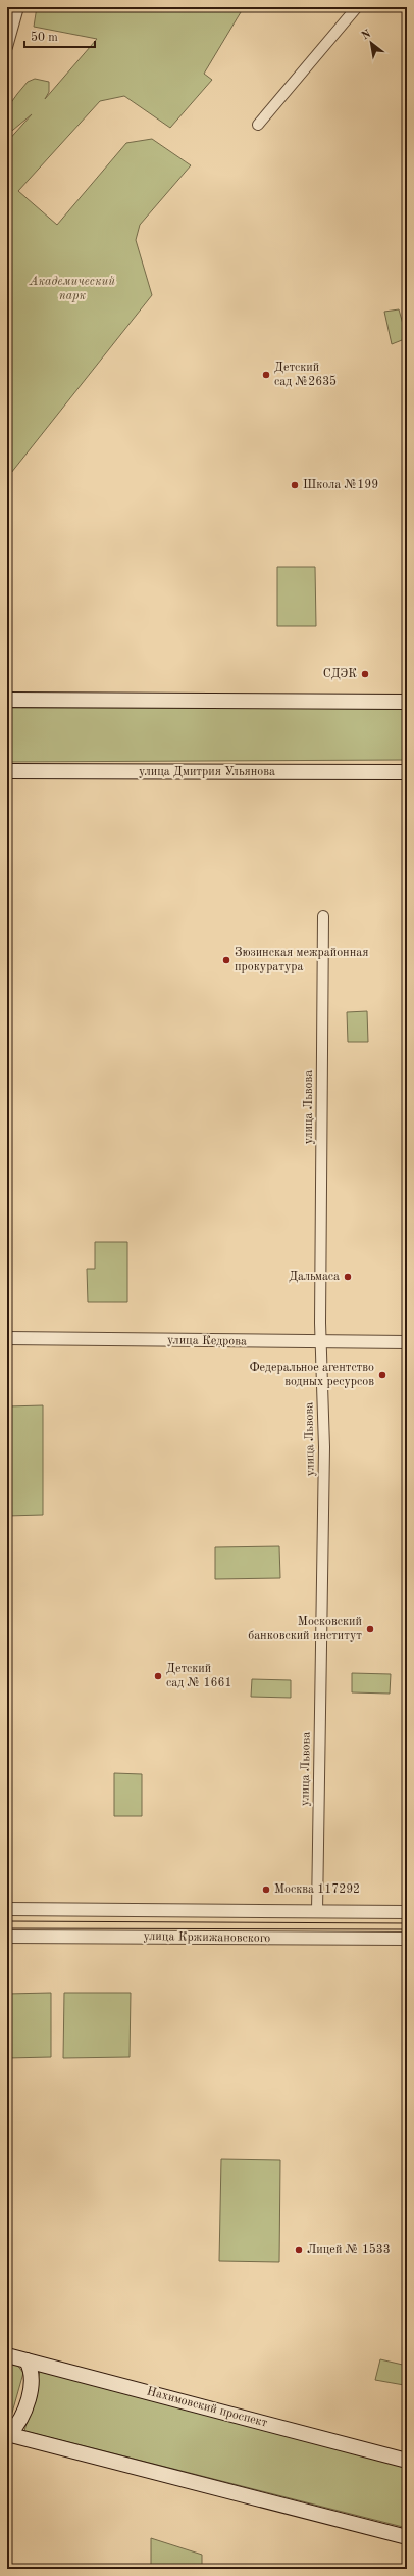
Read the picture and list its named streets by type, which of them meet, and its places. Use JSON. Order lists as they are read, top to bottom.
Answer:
{
  "streets": {
    "main road": ["улица Дмитрия Ульянова", "Нахимовский проспект"],
    "street": ["улица Львова", "улица Кедрова", "улица Кржижановского"]
  },
  "crossings": [
    ["улица Львова", "улица Кедрова"]
  ],
  "parks": ["Академический парк"],
  "places": [
    "Детский сад №2635",
    "Школа №199",
    "СДЭК",
    "Зюзинская межрайонная прокуратура",
    "Дальмаса",
    "Федеральное агентство водных ресурсов",
    "Московский банковский институт",
    "Детский сад № 1661",
    "Москва 117292",
    "Лицей № 1533"
  ],
  "scale_bar": "50 m",
  "north": "top left"
}
